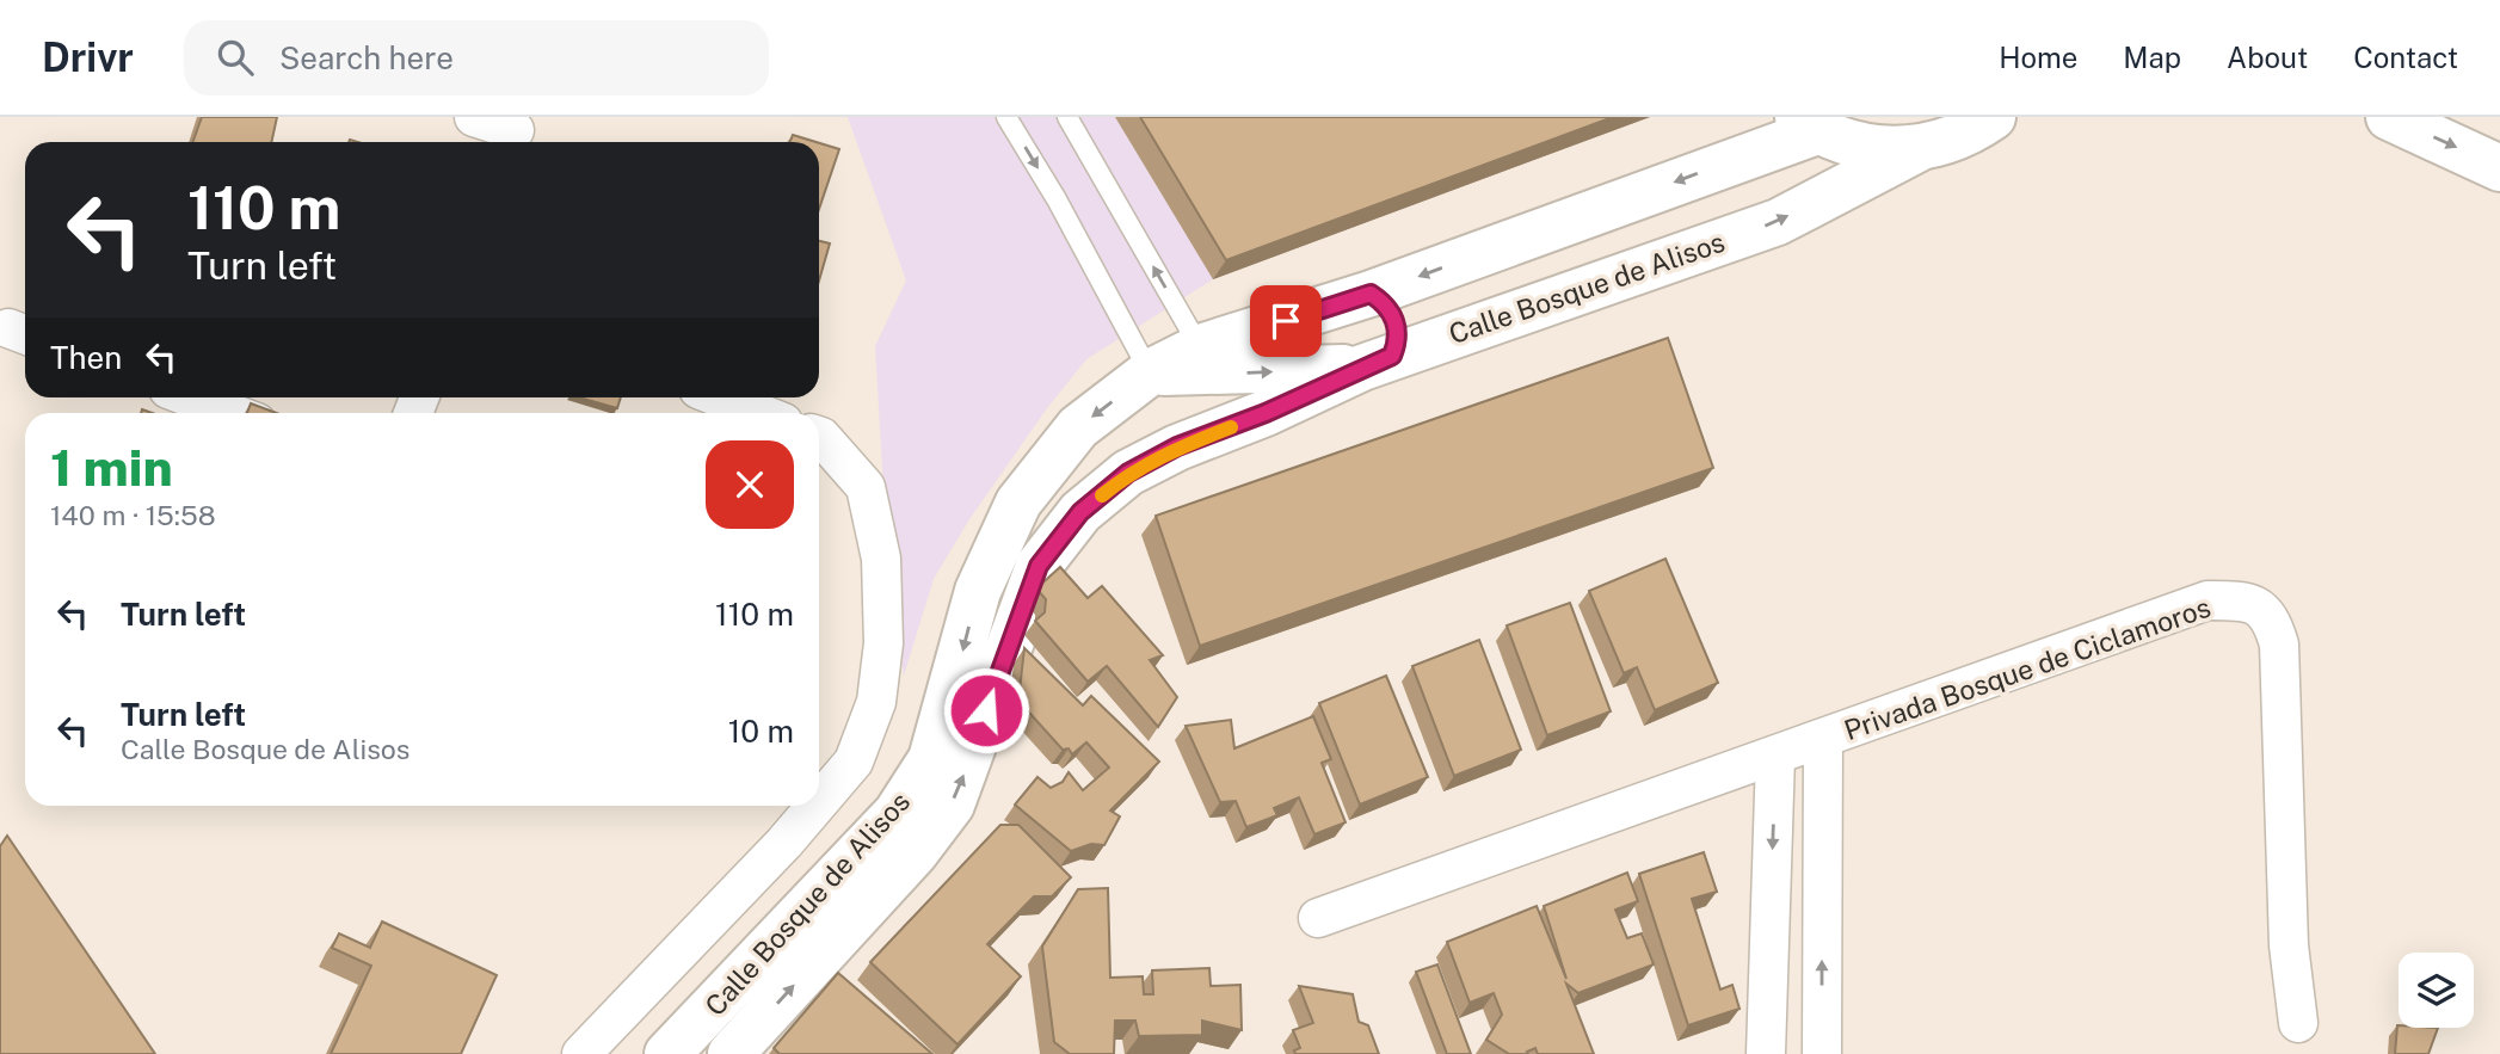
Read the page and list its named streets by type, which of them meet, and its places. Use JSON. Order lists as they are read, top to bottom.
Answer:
{
  "streets": {
    "street": ["Calle Bosque de Alisos", "Privada Bosque de Ciclamoros"]
  },
  "page": {
    "header": "Drivr",
    "search": "Search here",
    "nav": [
      "Home",
      "Map",
      "About",
      "Contact"
    ],
    "turn": ["110 m", "Turn left"],
    "then": "Then",
    "heading": ["1 min", "140 m · 15:58"],
    "list": [
      {
        "name": "Turn left",
        "value": "110 m"
      },
      {
        "name": "Turn left",
        "note": "Calle Bosque de Alisos",
        "value": "10 m"
      }
    ]
  }
}
